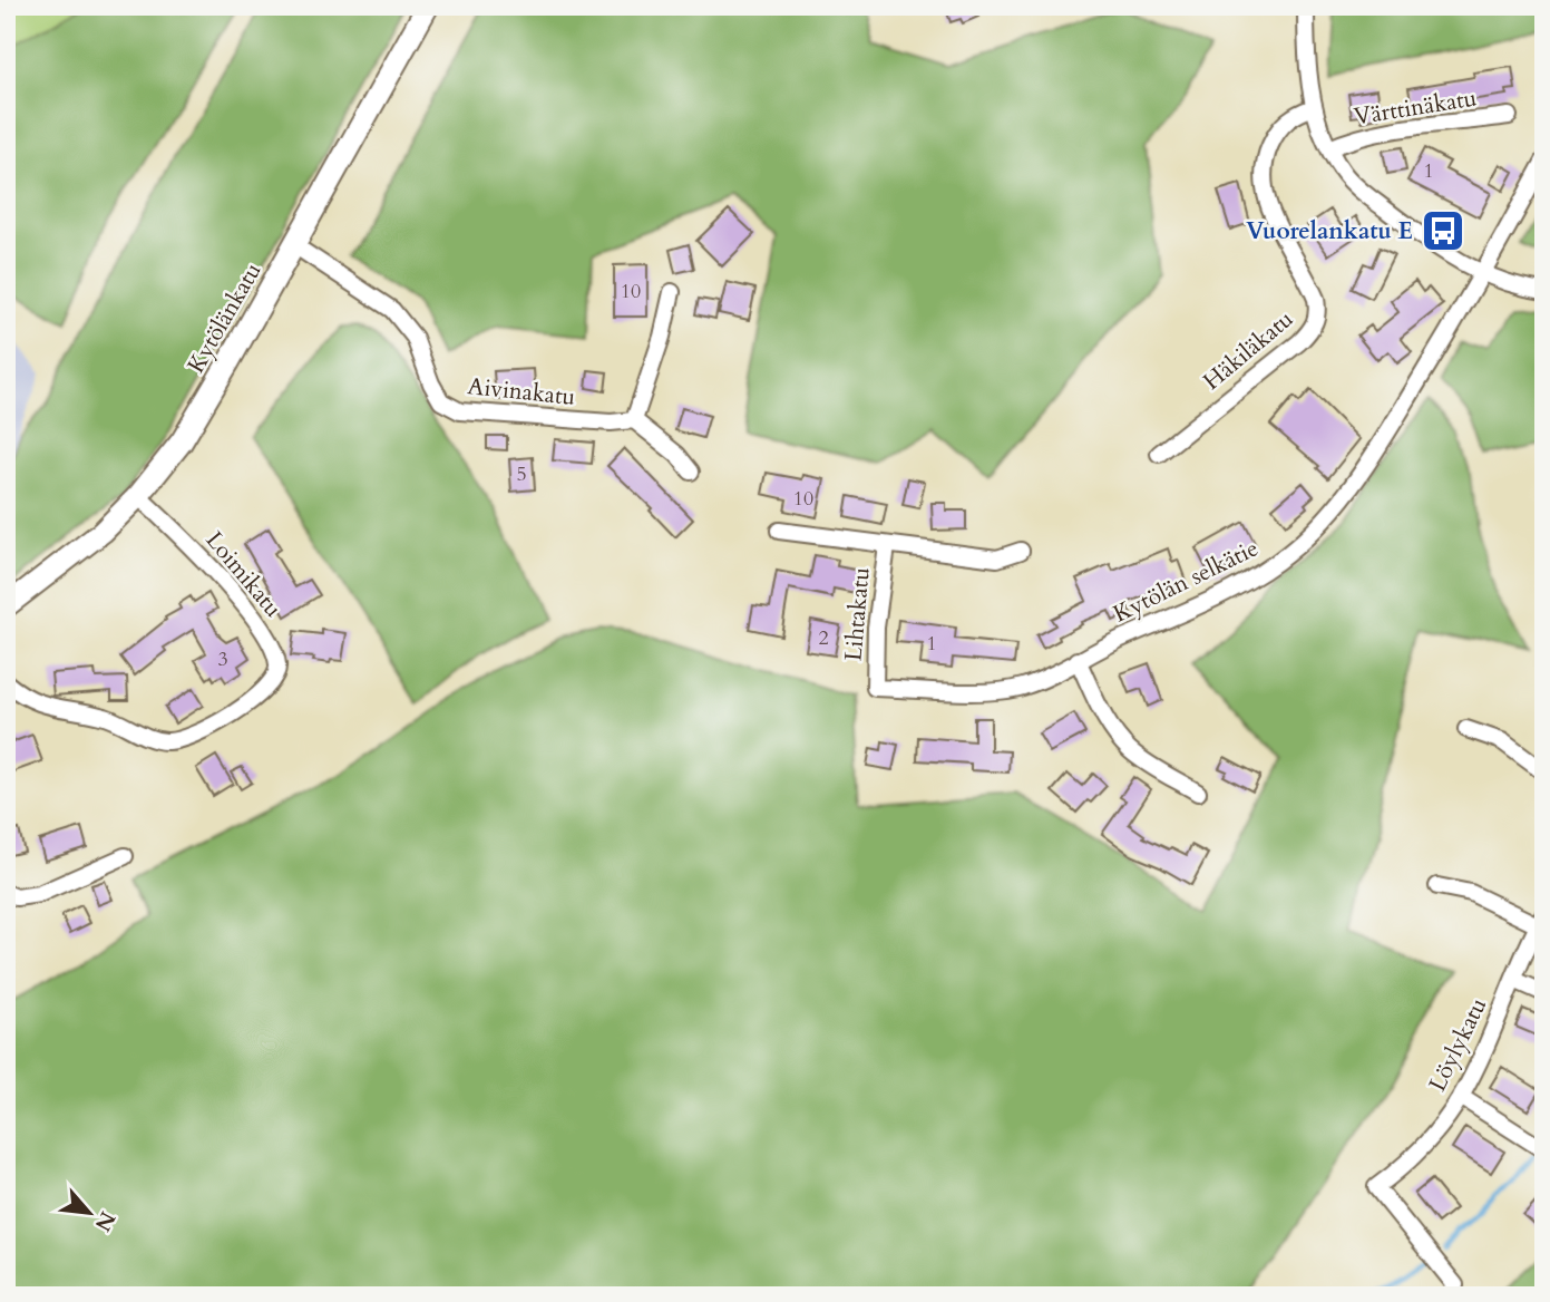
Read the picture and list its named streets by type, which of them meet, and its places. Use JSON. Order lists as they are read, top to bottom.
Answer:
{
  "streets": {
    "street": [
      "Värttinäkatu",
      "Kytölänkatu",
      "Häkiläkatu",
      "Aivinakatu",
      "Loimikatu",
      "Kytölän selkätie",
      "Lihtakatu",
      "Löylykatu"
    ]
  },
  "crossings": [
    ["Kytölänkatu", "Aivinakatu"],
    ["Kytölänkatu", "Loimikatu"],
    ["Kytölän selkätie", "Lihtakatu"]
  ],
  "places": {
    "bus stop": ["Vuorelankatu E"]
  },
  "house_numbers": [
    "1",
    "10",
    "5",
    "10",
    "2",
    "1",
    "3"
  ],
  "north": "bottom right"
}
